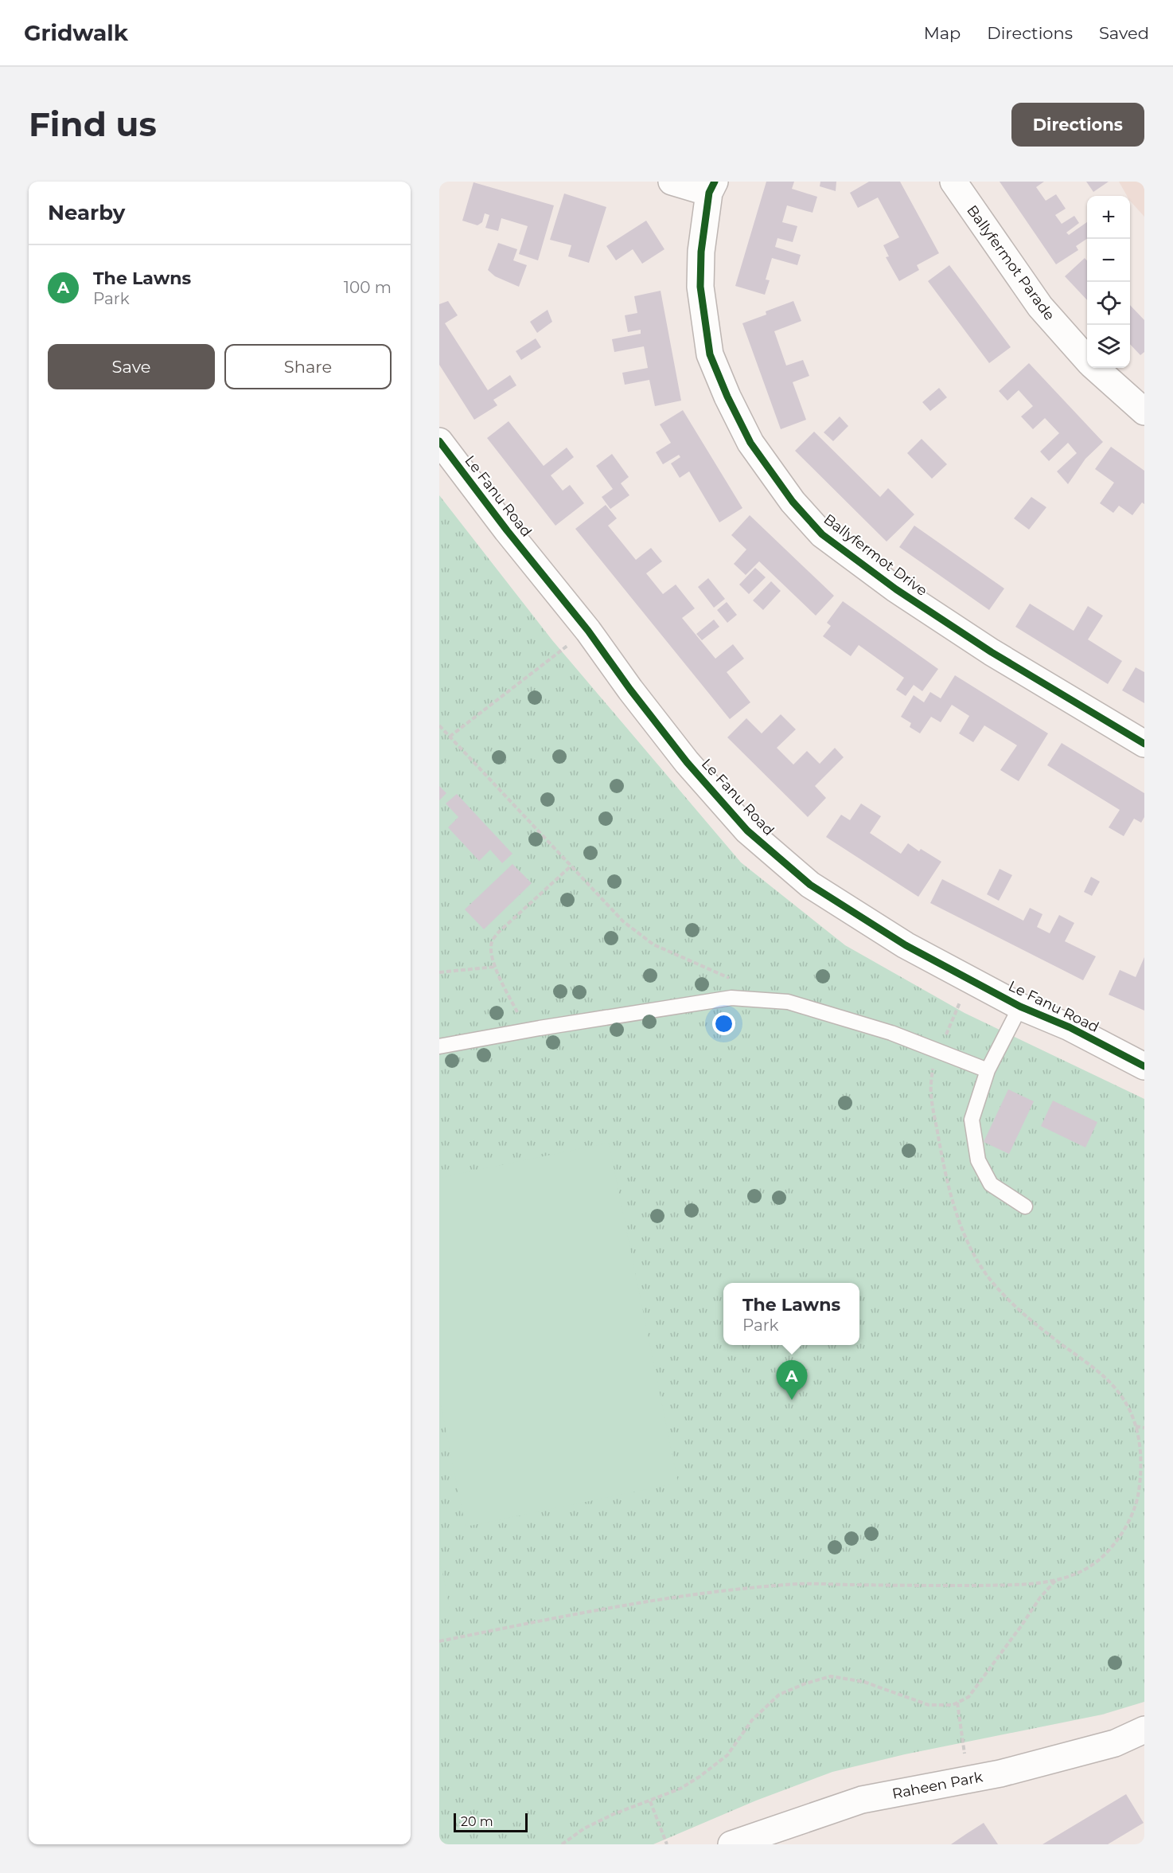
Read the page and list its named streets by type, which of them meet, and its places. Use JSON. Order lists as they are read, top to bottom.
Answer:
{
  "streets": {
    "street": [
      "Ballyfermot Parade",
      "Le Fanu Road",
      "Ballyfermot Drive",
      "Raheen Park"
    ]
  },
  "scale_bar": "20 m",
  "page": {
    "header": "Gridwalk",
    "nav": ["Map", "Directions", "Saved"],
    "buttons": [
      "Directions",
      ["Save", "Share"]
    ],
    "title": "Find us",
    "heading": "Nearby",
    "map_buttons": ["+", "−"],
    "list": [
      {
        "mark": "A",
        "name": "The Lawns",
        "note": "Park",
        "value": "100 m"
      }
    ],
    "popup": ["The Lawns", "Park"],
    "pins": "A",
    "scale": "20 m"
  }
}
